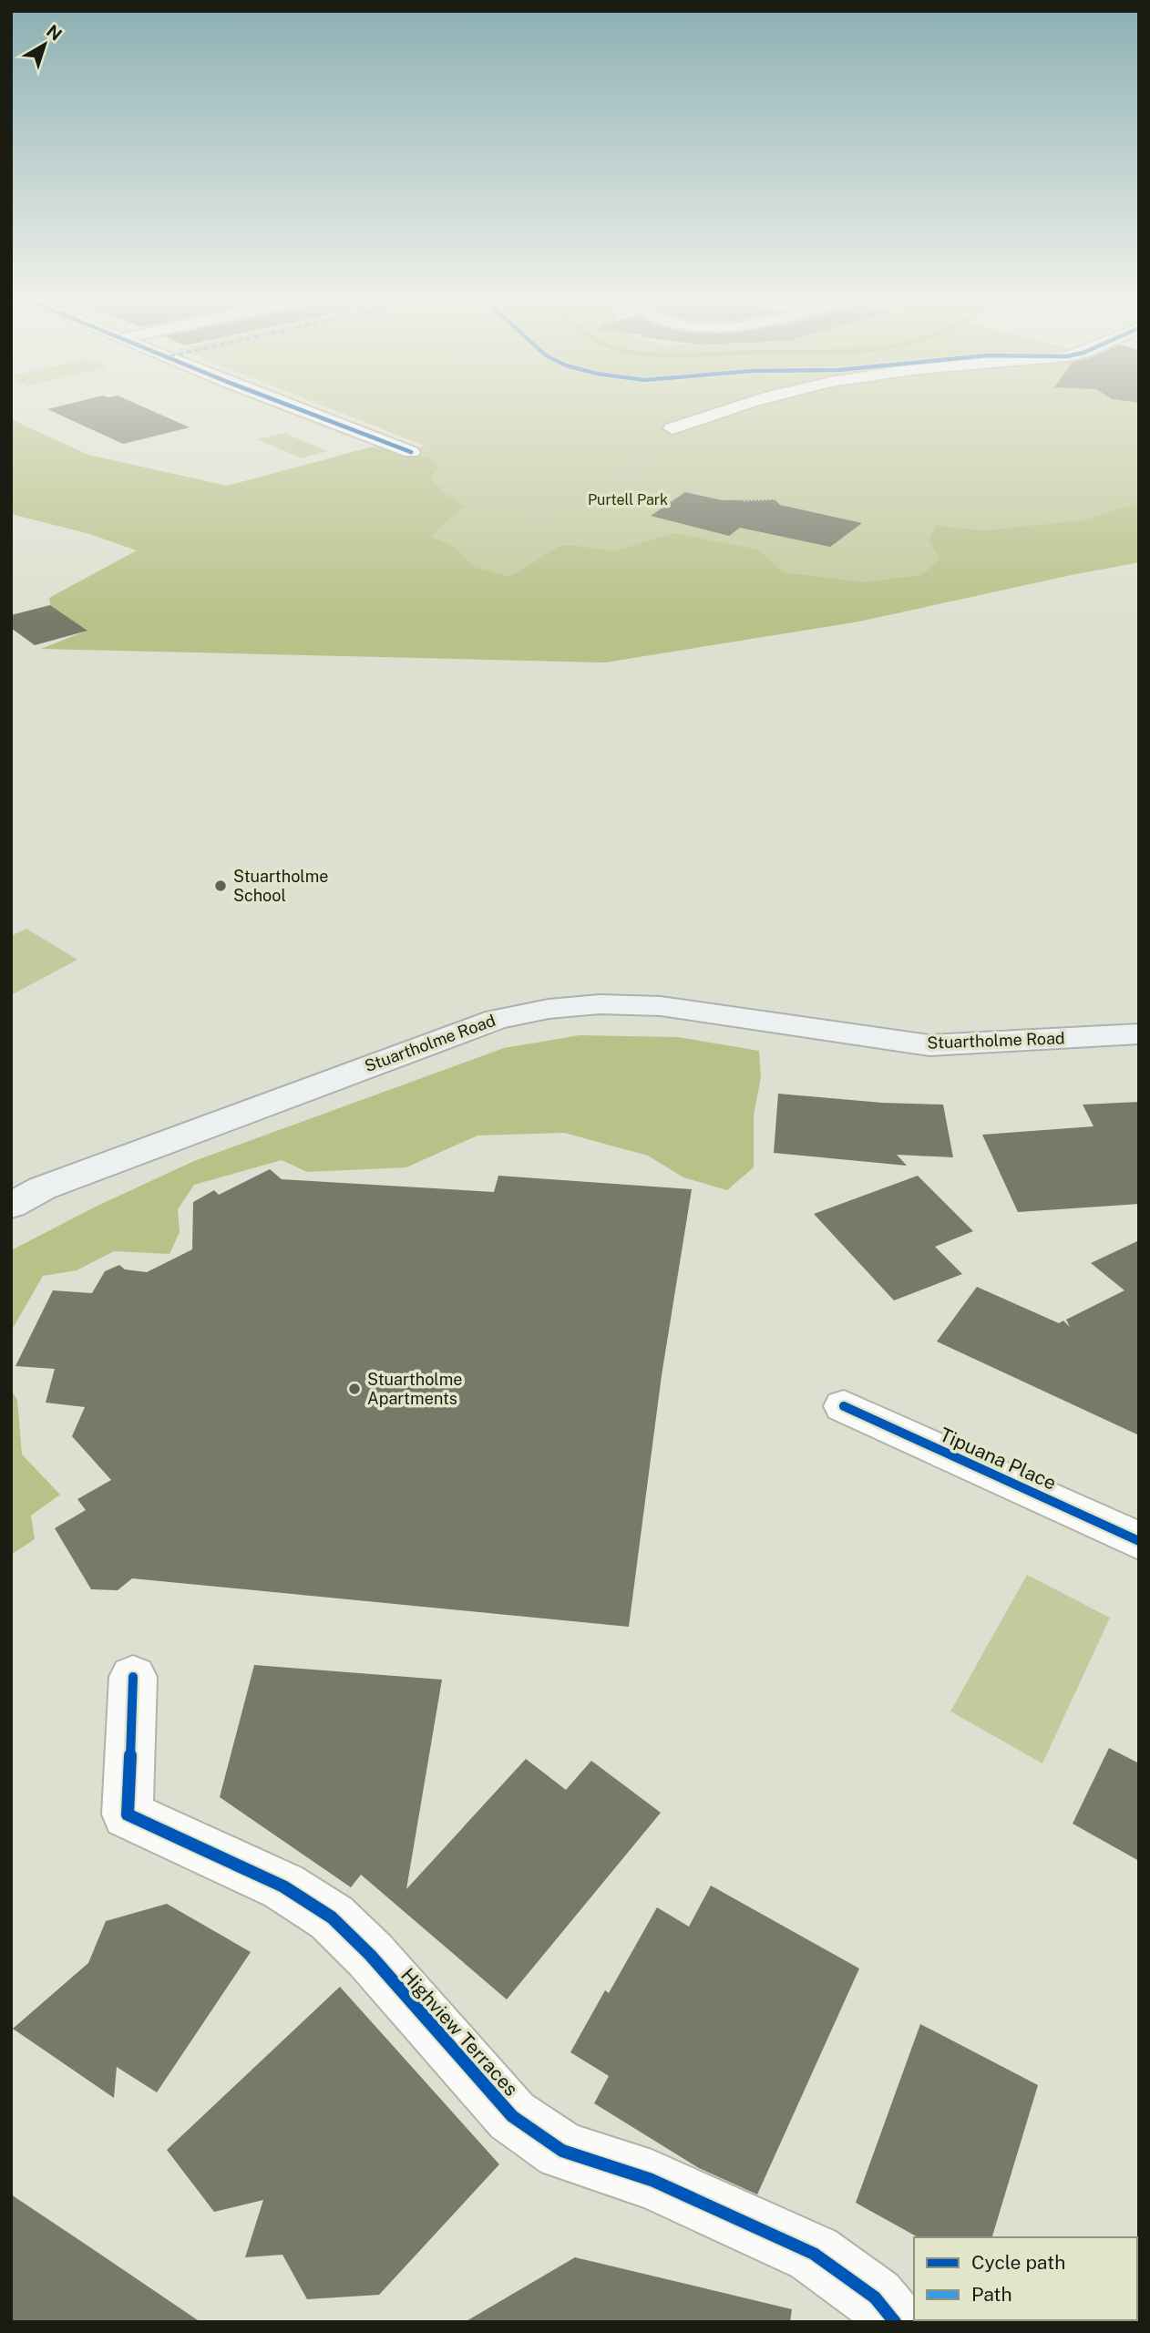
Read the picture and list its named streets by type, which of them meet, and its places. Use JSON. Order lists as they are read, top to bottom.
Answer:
{
  "streets": {
    "main road": ["Stuartholme Road"],
    "street": ["Tipuana Place", "Highview Terraces"]
  },
  "parks": ["Purtell Park"],
  "places": ["Stuartholme School", "Stuartholme Apartments"],
  "legend": ["Cycle path", "Path"],
  "north": "top right"
}
